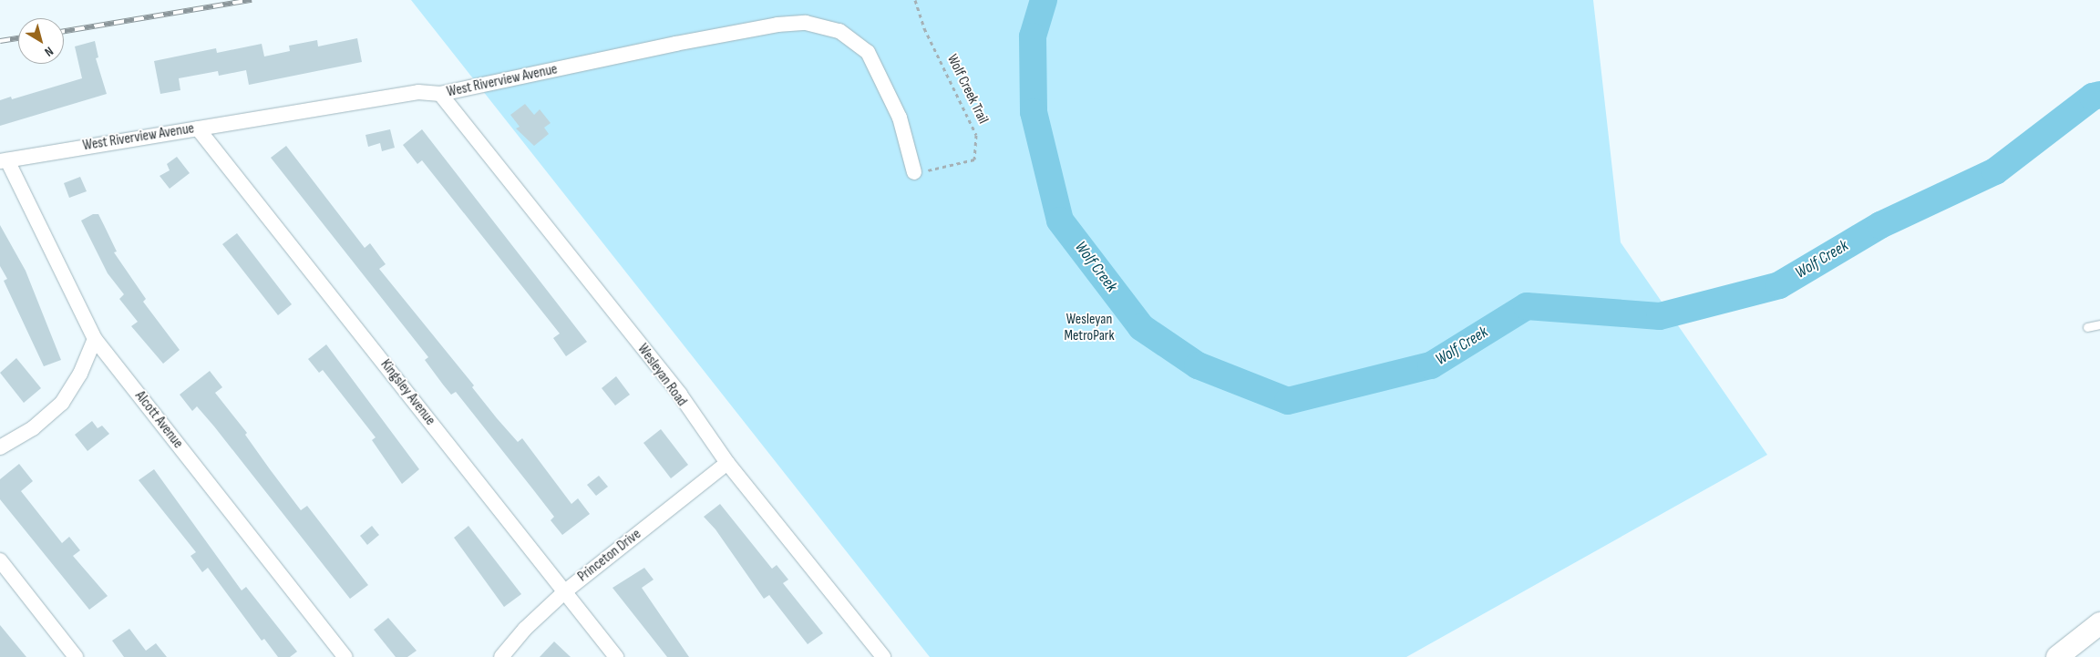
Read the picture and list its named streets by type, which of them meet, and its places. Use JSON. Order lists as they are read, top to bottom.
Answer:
{
  "streets": {
    "street": [
      "West Riverview Avenue",
      "Wesleyan Road",
      "Kingsley Avenue",
      "Alcott Avenue",
      "Princeton Drive"
    ],
    "path": ["Wolf Creek Trail"]
  },
  "crossings": [
    ["West Riverview Avenue", "Wolf Creek Trail"],
    ["West Riverview Avenue", "Wesleyan Road"],
    ["West Riverview Avenue", "Kingsley Avenue"],
    ["West Riverview Avenue", "Alcott Avenue"],
    ["Wesleyan Road", "Princeton Drive"],
    ["Kingsley Avenue", "Princeton Drive"]
  ],
  "water": ["Wolf Creek"],
  "parks": ["Wesleyan MetroPark"],
  "north": "bottom right"
}
